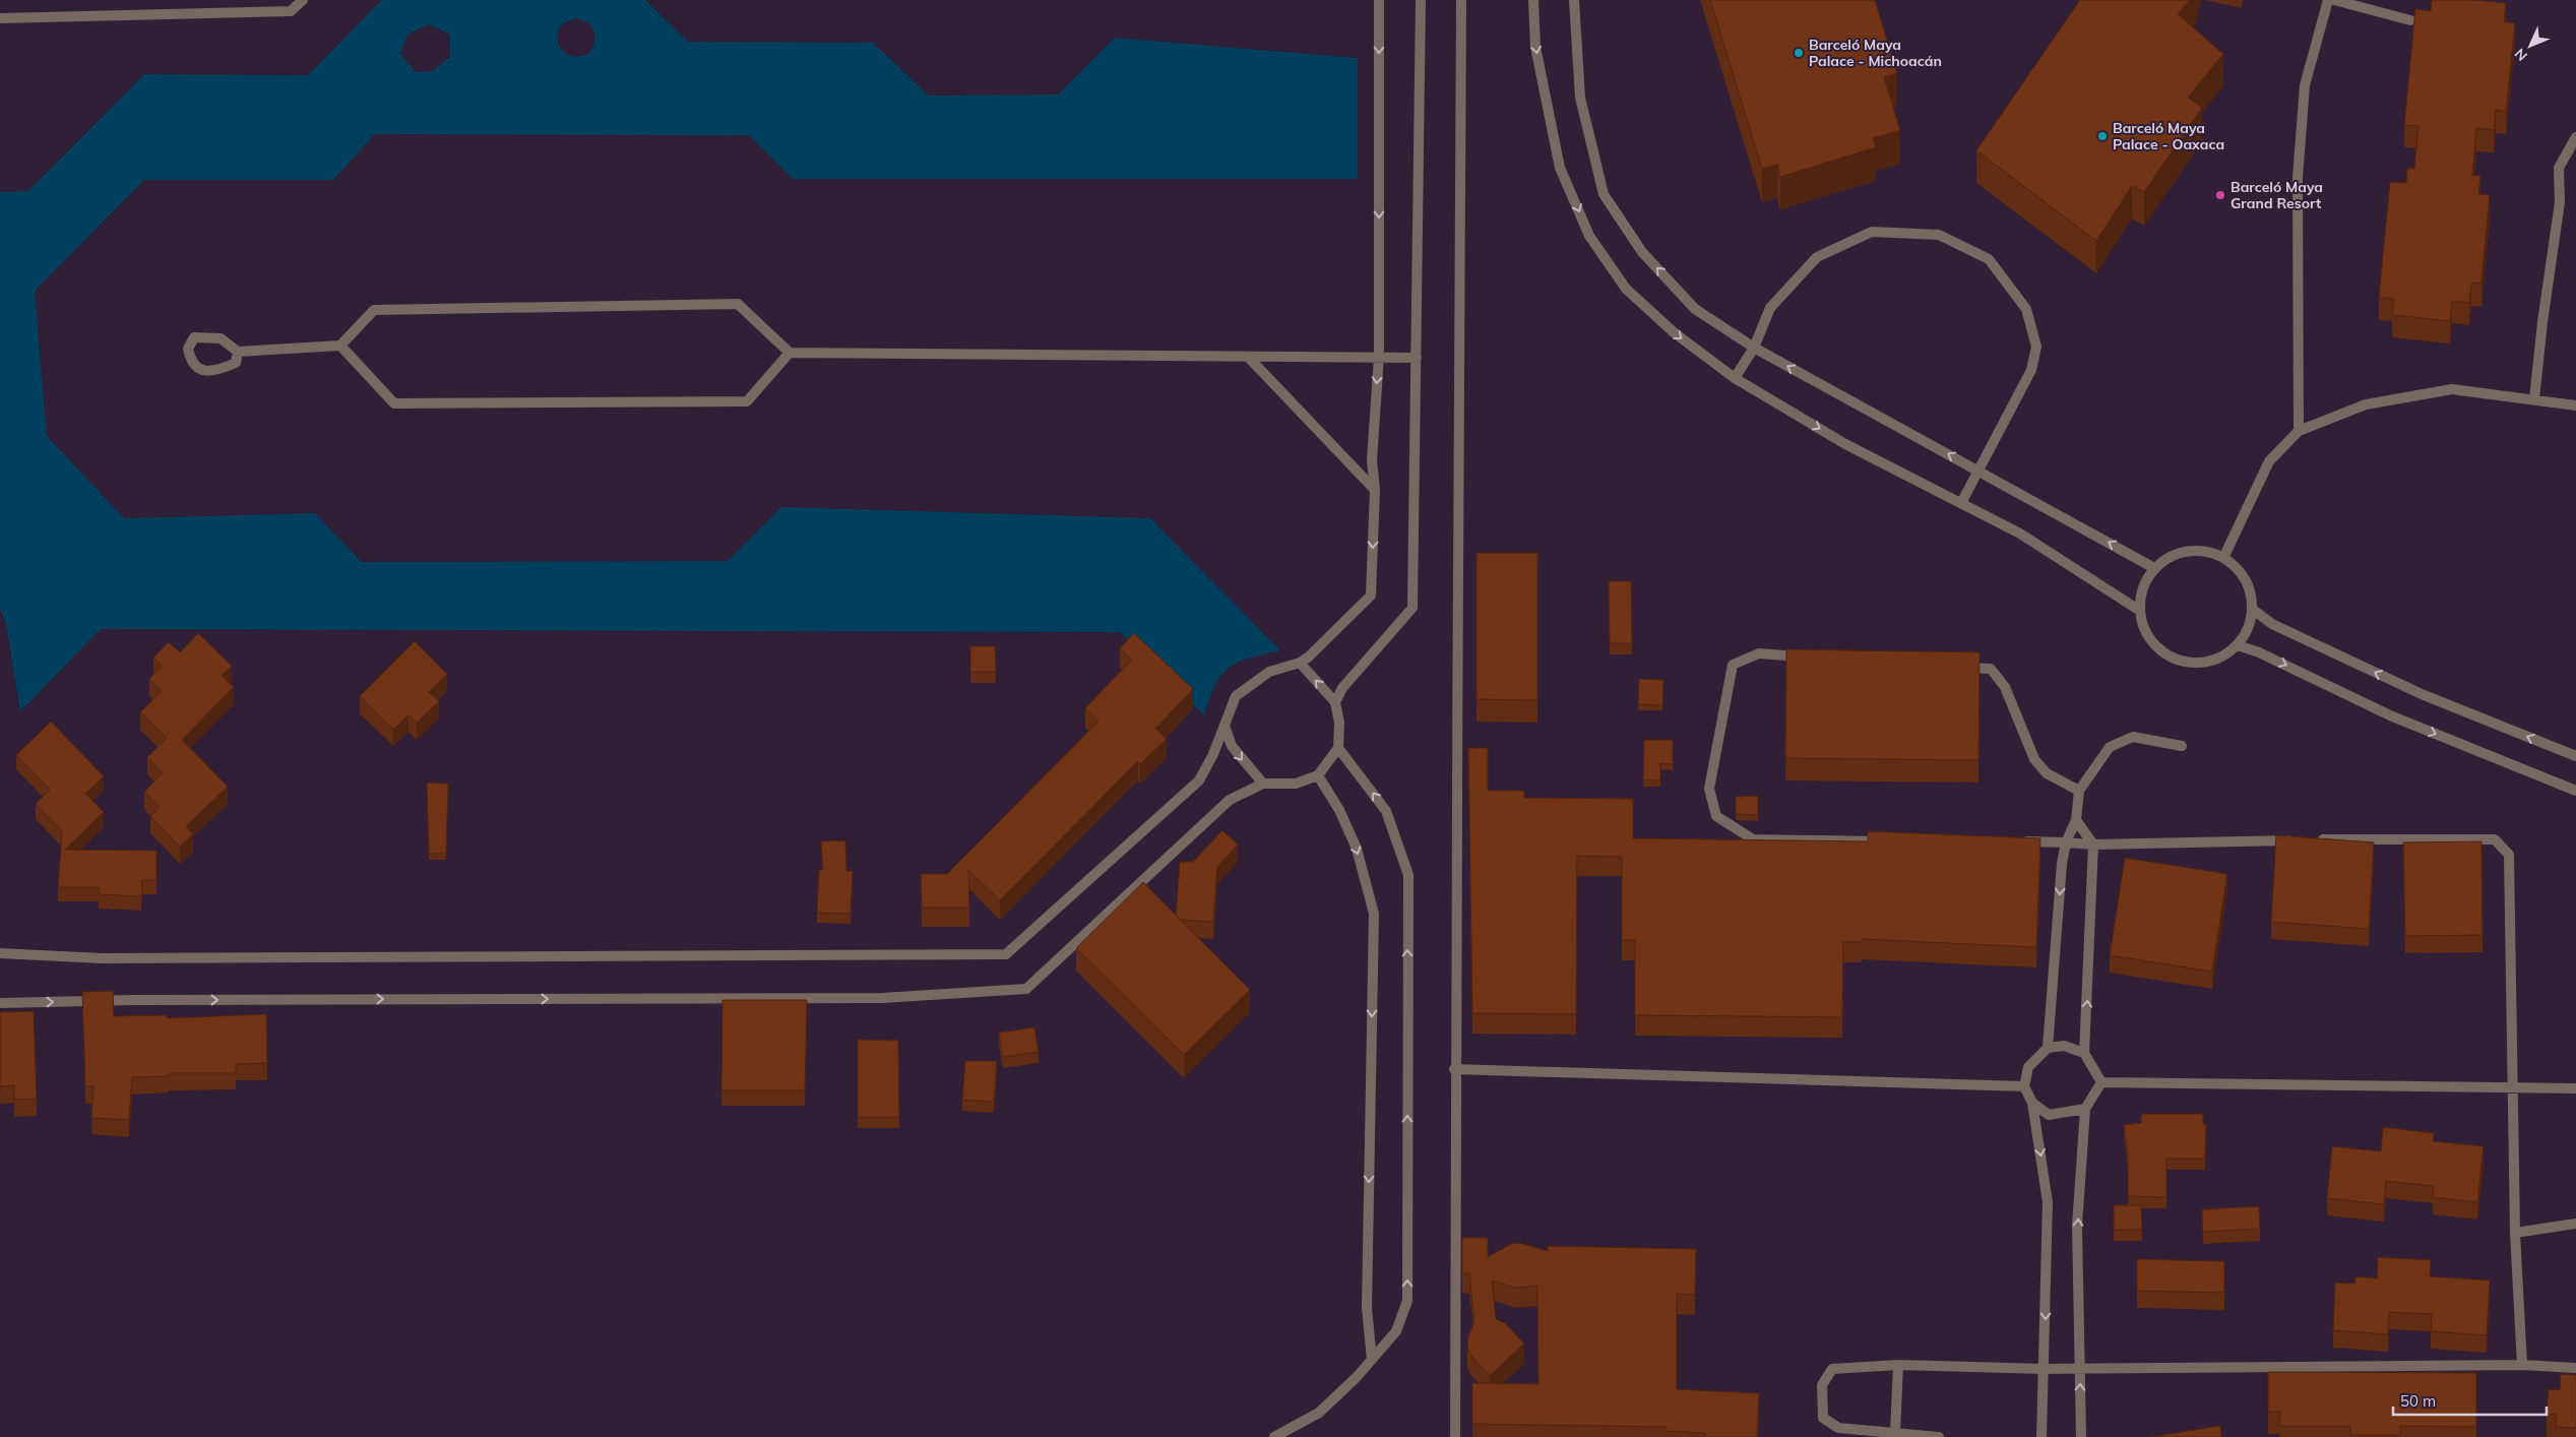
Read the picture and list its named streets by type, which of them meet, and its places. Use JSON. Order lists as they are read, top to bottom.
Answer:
{
  "places": ["Barceló Maya Palace - Michoacán", "Barceló Maya Palace - Oaxaca", "Barceló Maya Grand Resort"],
  "scale_bar": "50 m",
  "north": "bottom left"
}
